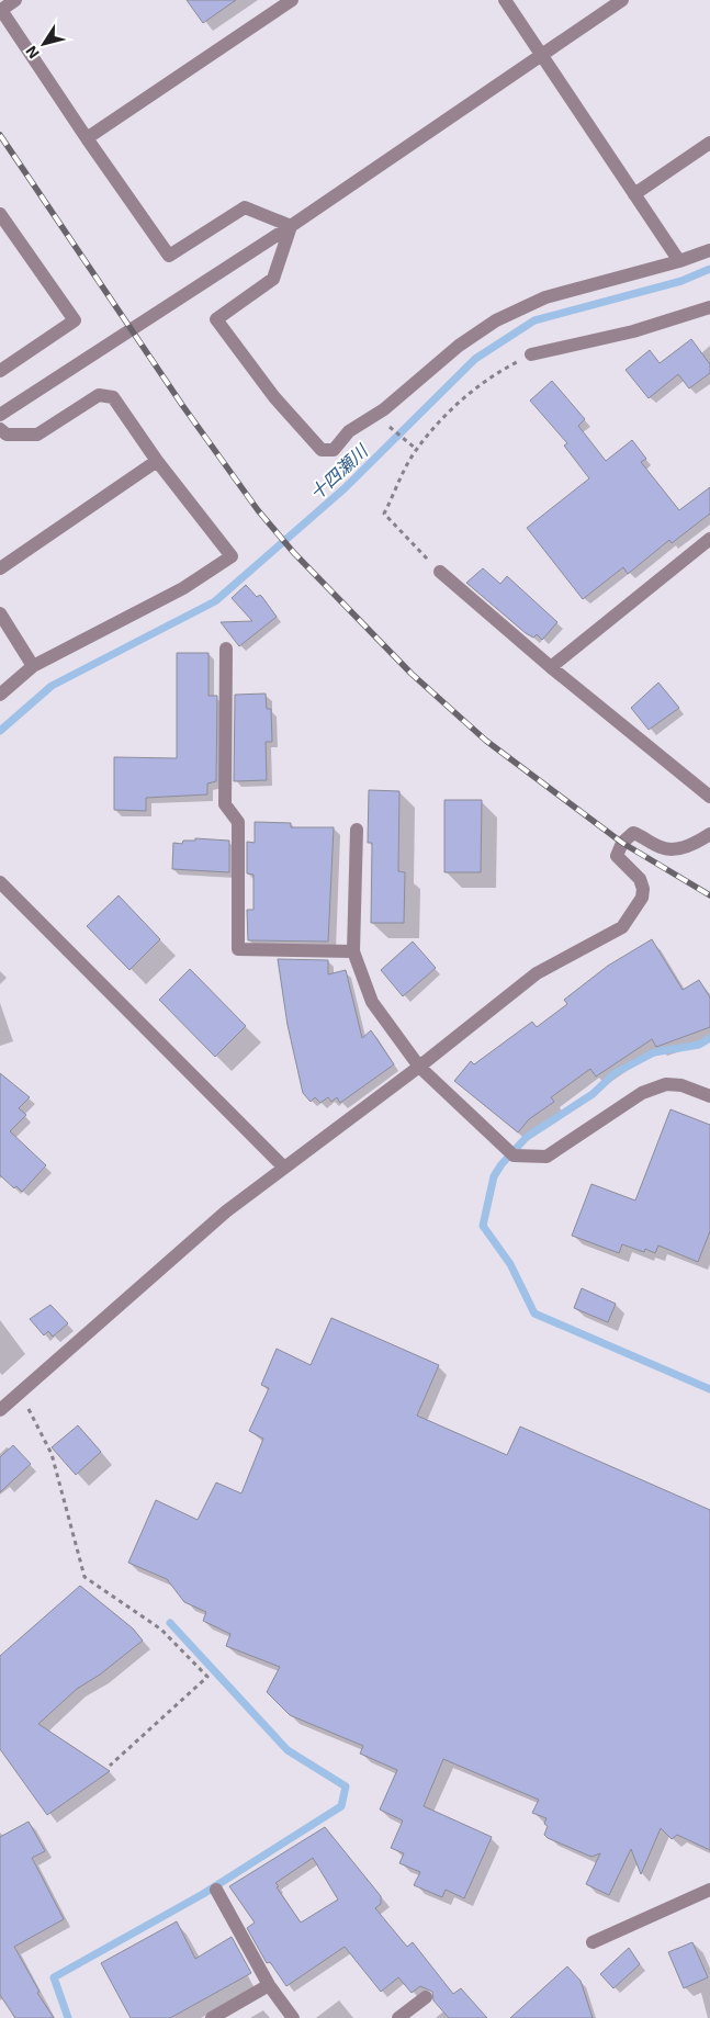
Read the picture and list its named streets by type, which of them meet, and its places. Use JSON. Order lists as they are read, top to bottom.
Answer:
{
  "water": ["十四瀬川"],
  "north": "bottom left"
}
